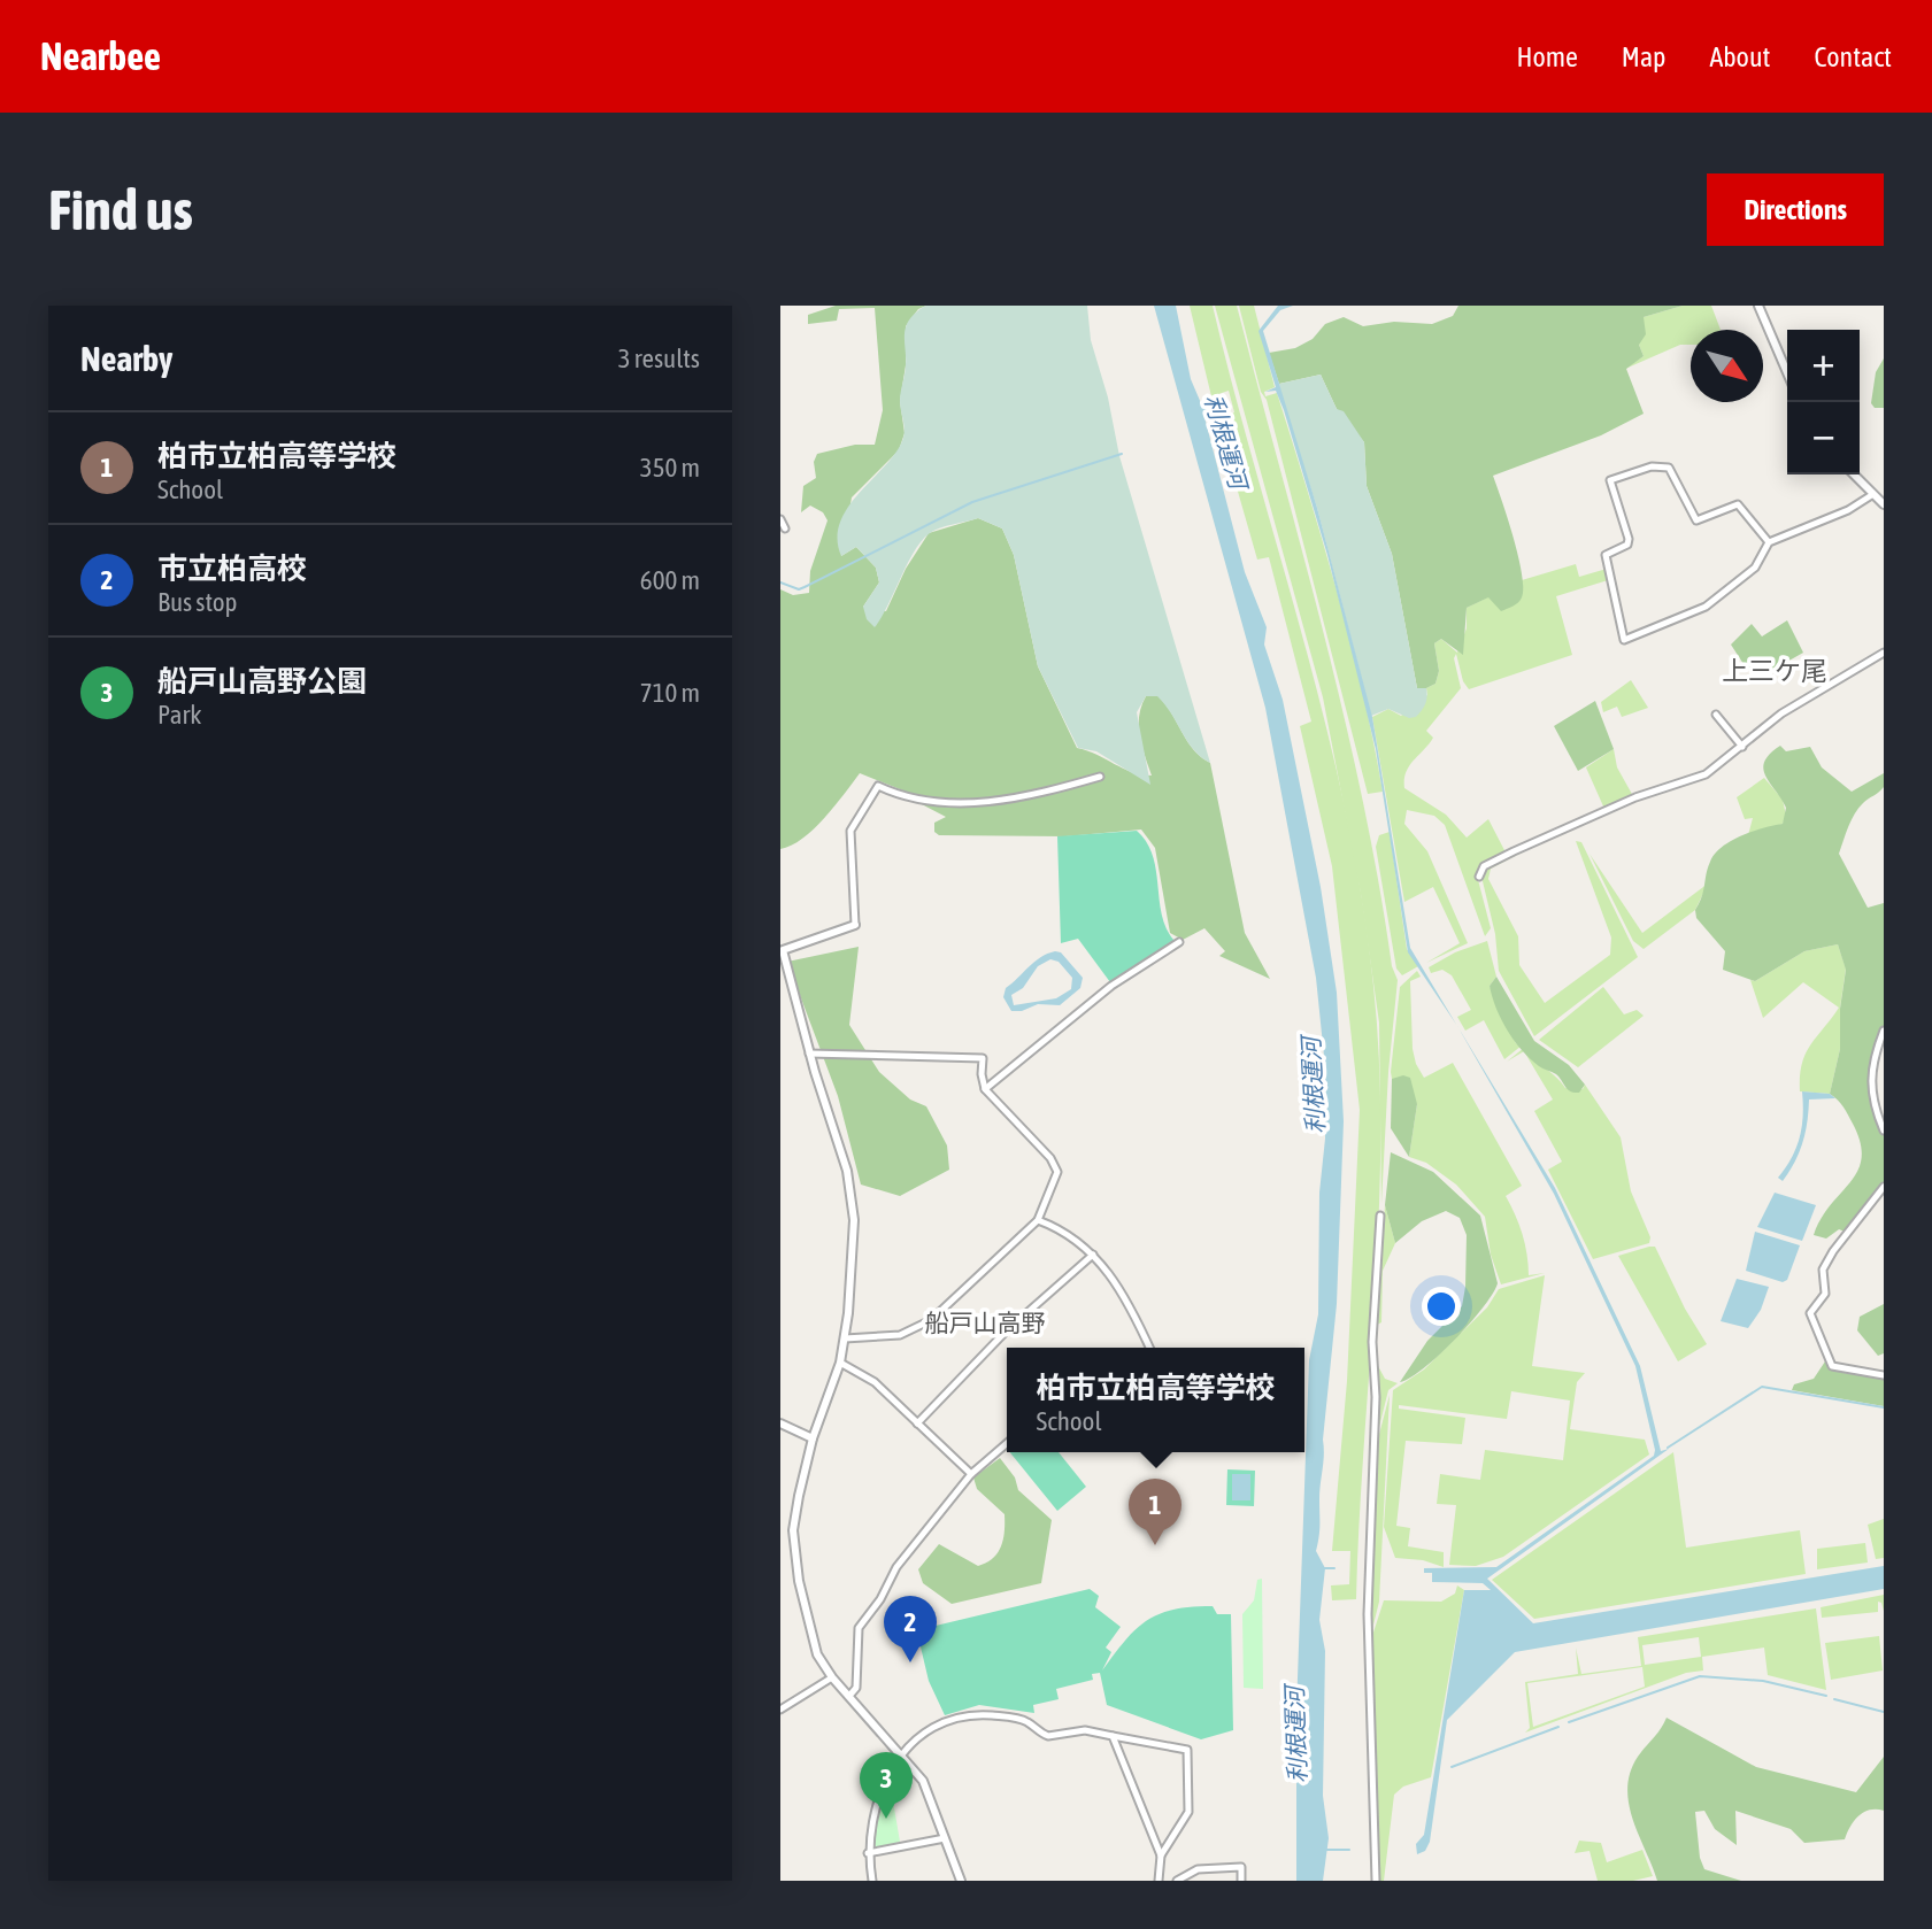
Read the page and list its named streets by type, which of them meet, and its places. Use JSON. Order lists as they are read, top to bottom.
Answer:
{
  "districts": ["上三ケ尾", "船戸山高野"],
  "water": ["利根運河"],
  "north": "bottom right",
  "page": {
    "header": "Nearbee",
    "nav": [
      "Home",
      "Map",
      "About",
      "Contact"
    ],
    "buttons": "Directions",
    "title": "Find us",
    "heading": ["Nearby", "3 results"],
    "map_buttons": ["+", "−"],
    "list": [
      {
        "mark": "1",
        "name": "柏市立柏高等学校",
        "note": "School",
        "value": "350 m"
      },
      {
        "mark": "2",
        "name": "市立柏高校",
        "note": "Bus stop",
        "value": "600 m"
      },
      {
        "mark": "3",
        "name": "船戸山高野公園",
        "note": "Park",
        "value": "710 m"
      }
    ],
    "popup": ["柏市立柏高等学校", "School"],
    "pins": ["1", "2", "3"]
  }
}
